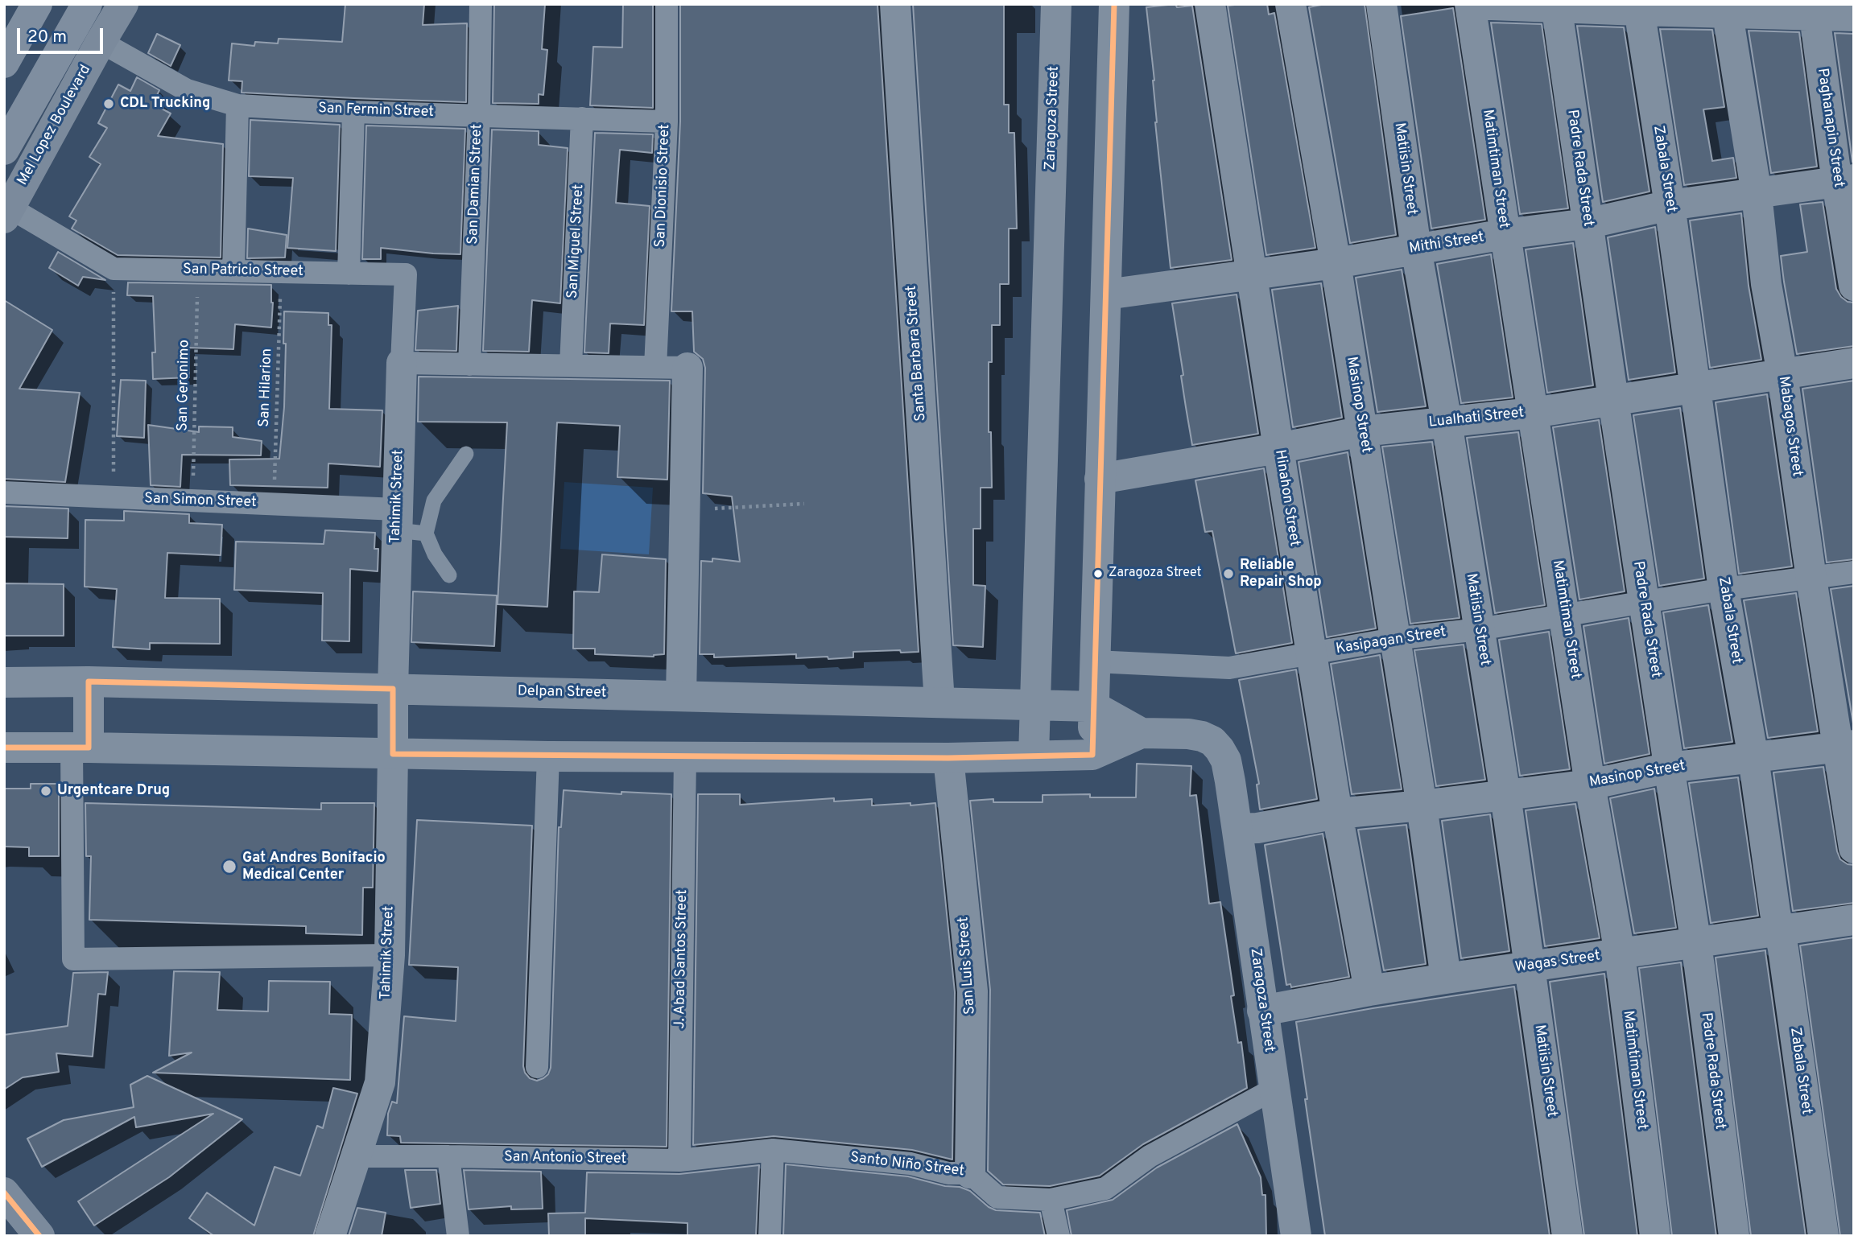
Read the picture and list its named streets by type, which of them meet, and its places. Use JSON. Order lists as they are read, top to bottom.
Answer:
{
  "streets": {
    "main road": ["Mel Lopez Boulevard"],
    "street": [
      "San Fermin Street",
      "Zaragoza Street",
      "Paghanapin Street",
      "Padre Rada Street",
      "Matiisin Street",
      "Matimtiman Street",
      "Zabala Street",
      "San Damian Street",
      "San Dionisio Street",
      "San Miguel Street",
      "Mithi Street",
      "San Patricio Street",
      "Santa Barbara Street",
      "Masinop Street",
      "Lualhati Street",
      "Mabagos Street",
      "Tahimik Street",
      "Hinahon Street",
      "San Simon Street",
      "Kasipagan Street",
      "Delpan Street",
      "J. Abad Santos Street",
      "Wagas Street",
      "San Luis Street",
      "San Antonio Street",
      "Santo Niño Street"
    ],
    "path": ["San Geronimo", "San Hilarion"]
  },
  "crossings": [
    ["San Fermin Street", "Mel Lopez Boulevard"],
    ["San Fermin Street", "San Damian Street"],
    ["San Fermin Street", "San Dionisio Street"],
    ["San Fermin Street", "San Miguel Street"],
    ["Zaragoza Street", "Masinop Street"],
    ["Zaragoza Street", "Delpan Street"],
    ["Zaragoza Street", "Wagas Street"],
    ["Zaragoza Street", "Santo Niño Street"],
    ["Mel Lopez Boulevard", "San Patricio Street"],
    ["Paghanapin Street", "Mithi Street"],
    ["Padre Rada Street", "Mithi Street"],
    ["Padre Rada Street", "Masinop Street"],
    ["Padre Rada Street", "Lualhati Street"],
    ["Padre Rada Street", "Kasipagan Street"],
    ["Padre Rada Street", "Wagas Street"],
    ["Matiisin Street", "Mithi Street"],
    ["Matiisin Street", "Masinop Street"],
    ["Matiisin Street", "Lualhati Street"],
    ["Matiisin Street", "Kasipagan Street"],
    ["Matiisin Street", "Wagas Street"],
    ["Matimtiman Street", "Mithi Street"],
    ["Matimtiman Street", "Masinop Street"],
    ["Matimtiman Street", "Lualhati Street"],
    ["Matimtiman Street", "Kasipagan Street"],
    ["Matimtiman Street", "Wagas Street"],
    ["Zabala Street", "Mithi Street"],
    ["Zabala Street", "Masinop Street"],
    ["Zabala Street", "Lualhati Street"],
    ["Zabala Street", "Kasipagan Street"],
    ["Zabala Street", "Wagas Street"],
    ["Mithi Street", "Masinop Street"],
    ["Mithi Street", "Mabagos Street"],
    ["Mithi Street", "Hinahon Street"],
    ["San Patricio Street", "San Geronimo"],
    ["San Patricio Street", "San Hilarion"],
    ["San Patricio Street", "Tahimik Street"],
    ["Santa Barbara Street", "Delpan Street"],
    ["San Geronimo", "San Simon Street"],
    ["San Hilarion", "San Simon Street"],
    ["Masinop Street", "Lualhati Street"],
    ["Masinop Street", "Mabagos Street"],
    ["Masinop Street", "Hinahon Street"],
    ["Masinop Street", "Kasipagan Street"],
    ["Masinop Street", "Wagas Street"],
    ["Lualhati Street", "Mabagos Street"],
    ["Lualhati Street", "Hinahon Street"],
    ["Mabagos Street", "Kasipagan Street"],
    ["Tahimik Street", "San Simon Street"],
    ["Tahimik Street", "Delpan Street"],
    ["Tahimik Street", "San Antonio Street"],
    ["Hinahon Street", "Kasipagan Street"],
    ["Hinahon Street", "Wagas Street"],
    ["J. Abad Santos Street", "San Antonio Street"],
    ["San Luis Street", "Santo Niño Street"],
    ["San Antonio Street", "Santo Niño Street"]
  ],
  "places": [
    "CDL Trucking",
    "Zaragoza Street",
    "Reliable Repair Shop",
    "Urgentcare Drug",
    "Gat Andres Bonifacio Medical Center"
  ],
  "scale_bar": "20 m"
}
